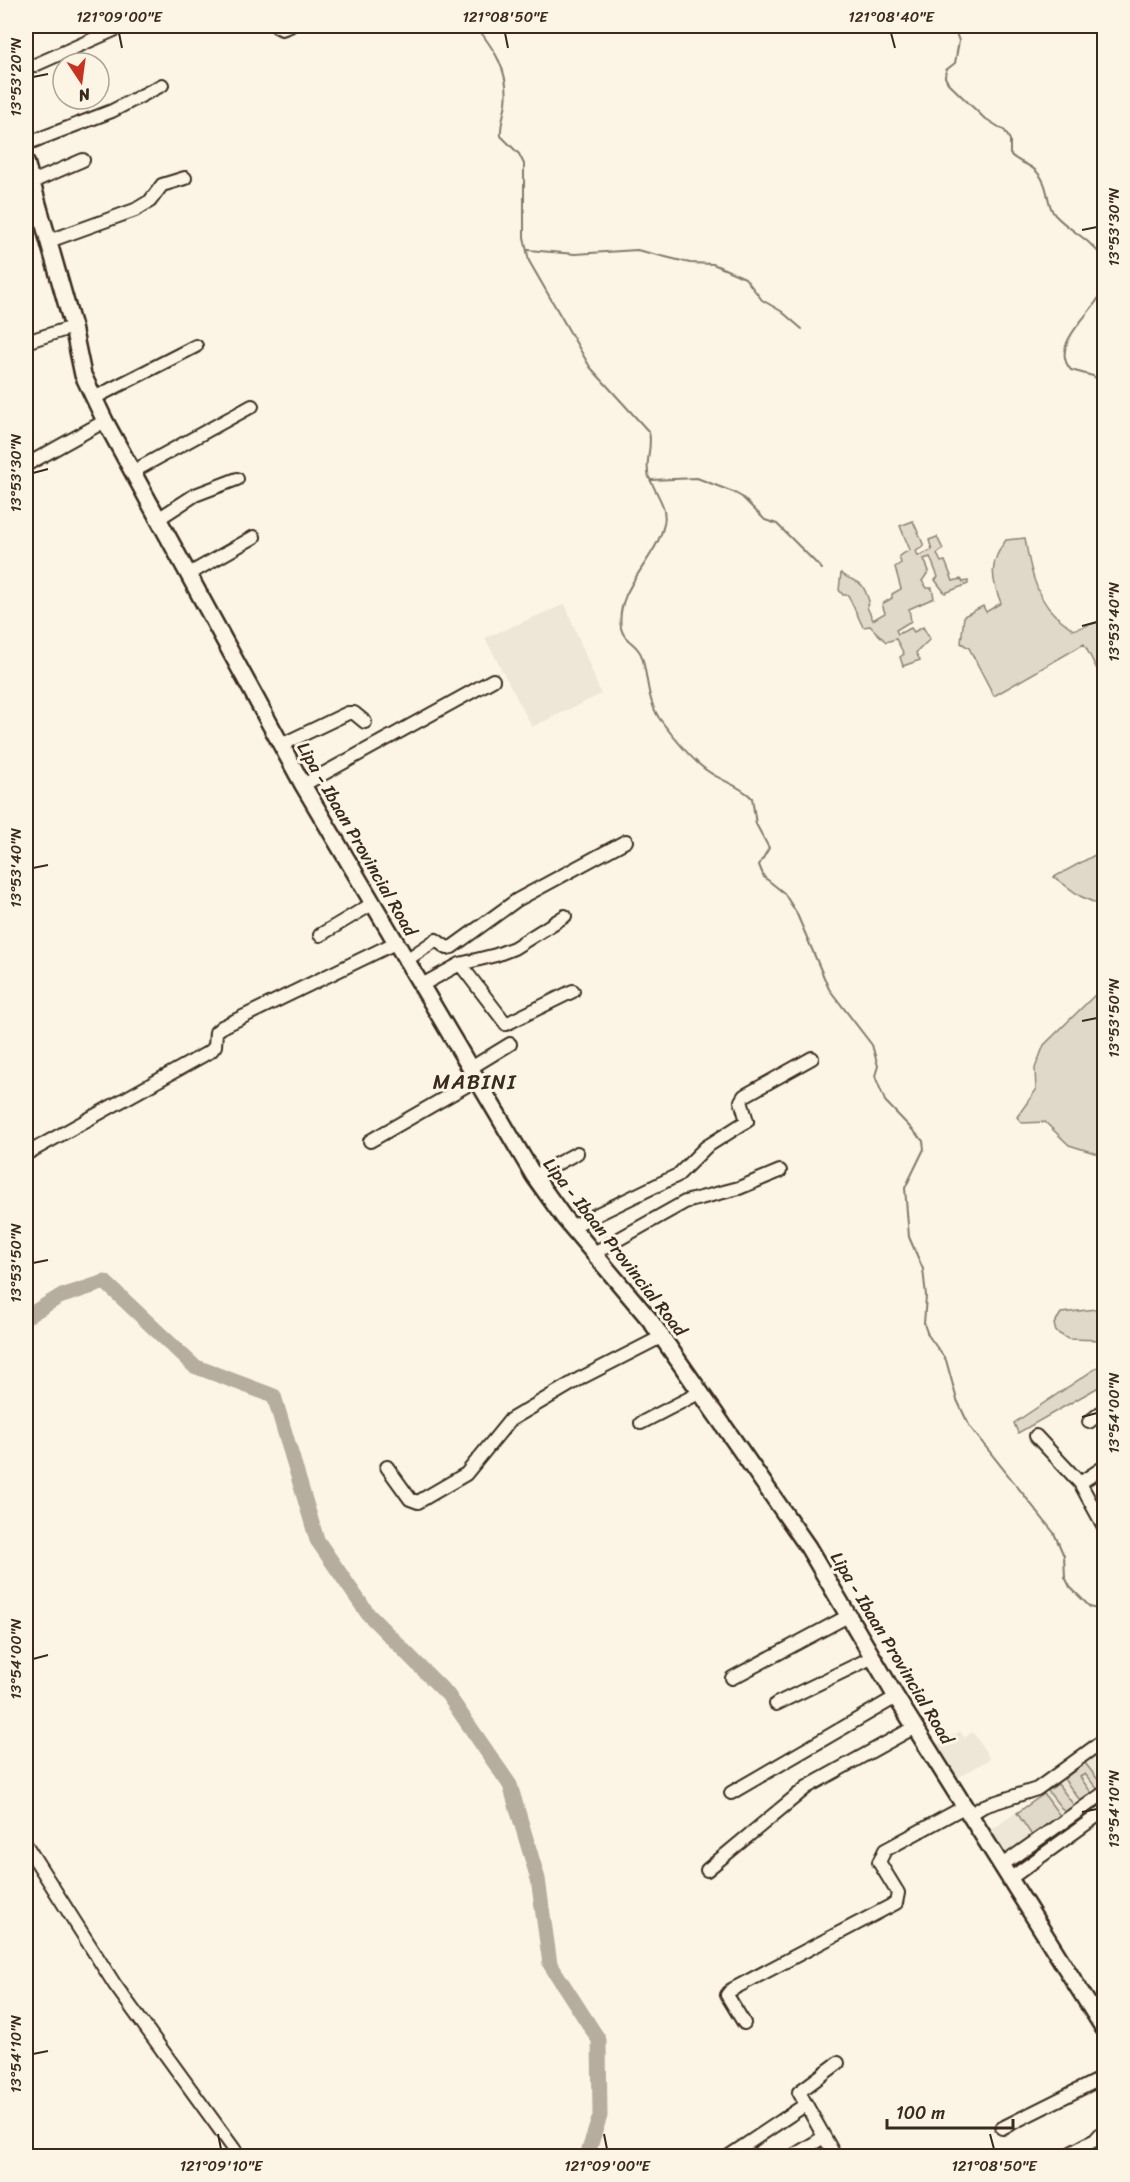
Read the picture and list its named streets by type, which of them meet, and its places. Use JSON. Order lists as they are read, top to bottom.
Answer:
{
  "streets": {
    "main road": ["Lipa - Ibaan Provincial Road"]
  },
  "districts": ["MABINI"],
  "scale_bar": "100 m",
  "north": "bottom",
  "coordinates": [
    "121°09'00\"E",
    "121°08'50\"E",
    "121°08'40\"E",
    "13°53'20\"N",
    "13°53'30\"N",
    "13°53'40\"N",
    "13°53'50\"N",
    "13°54'00\"N",
    "13°54'10\"N",
    "121°09'10\"E"
  ]
}
